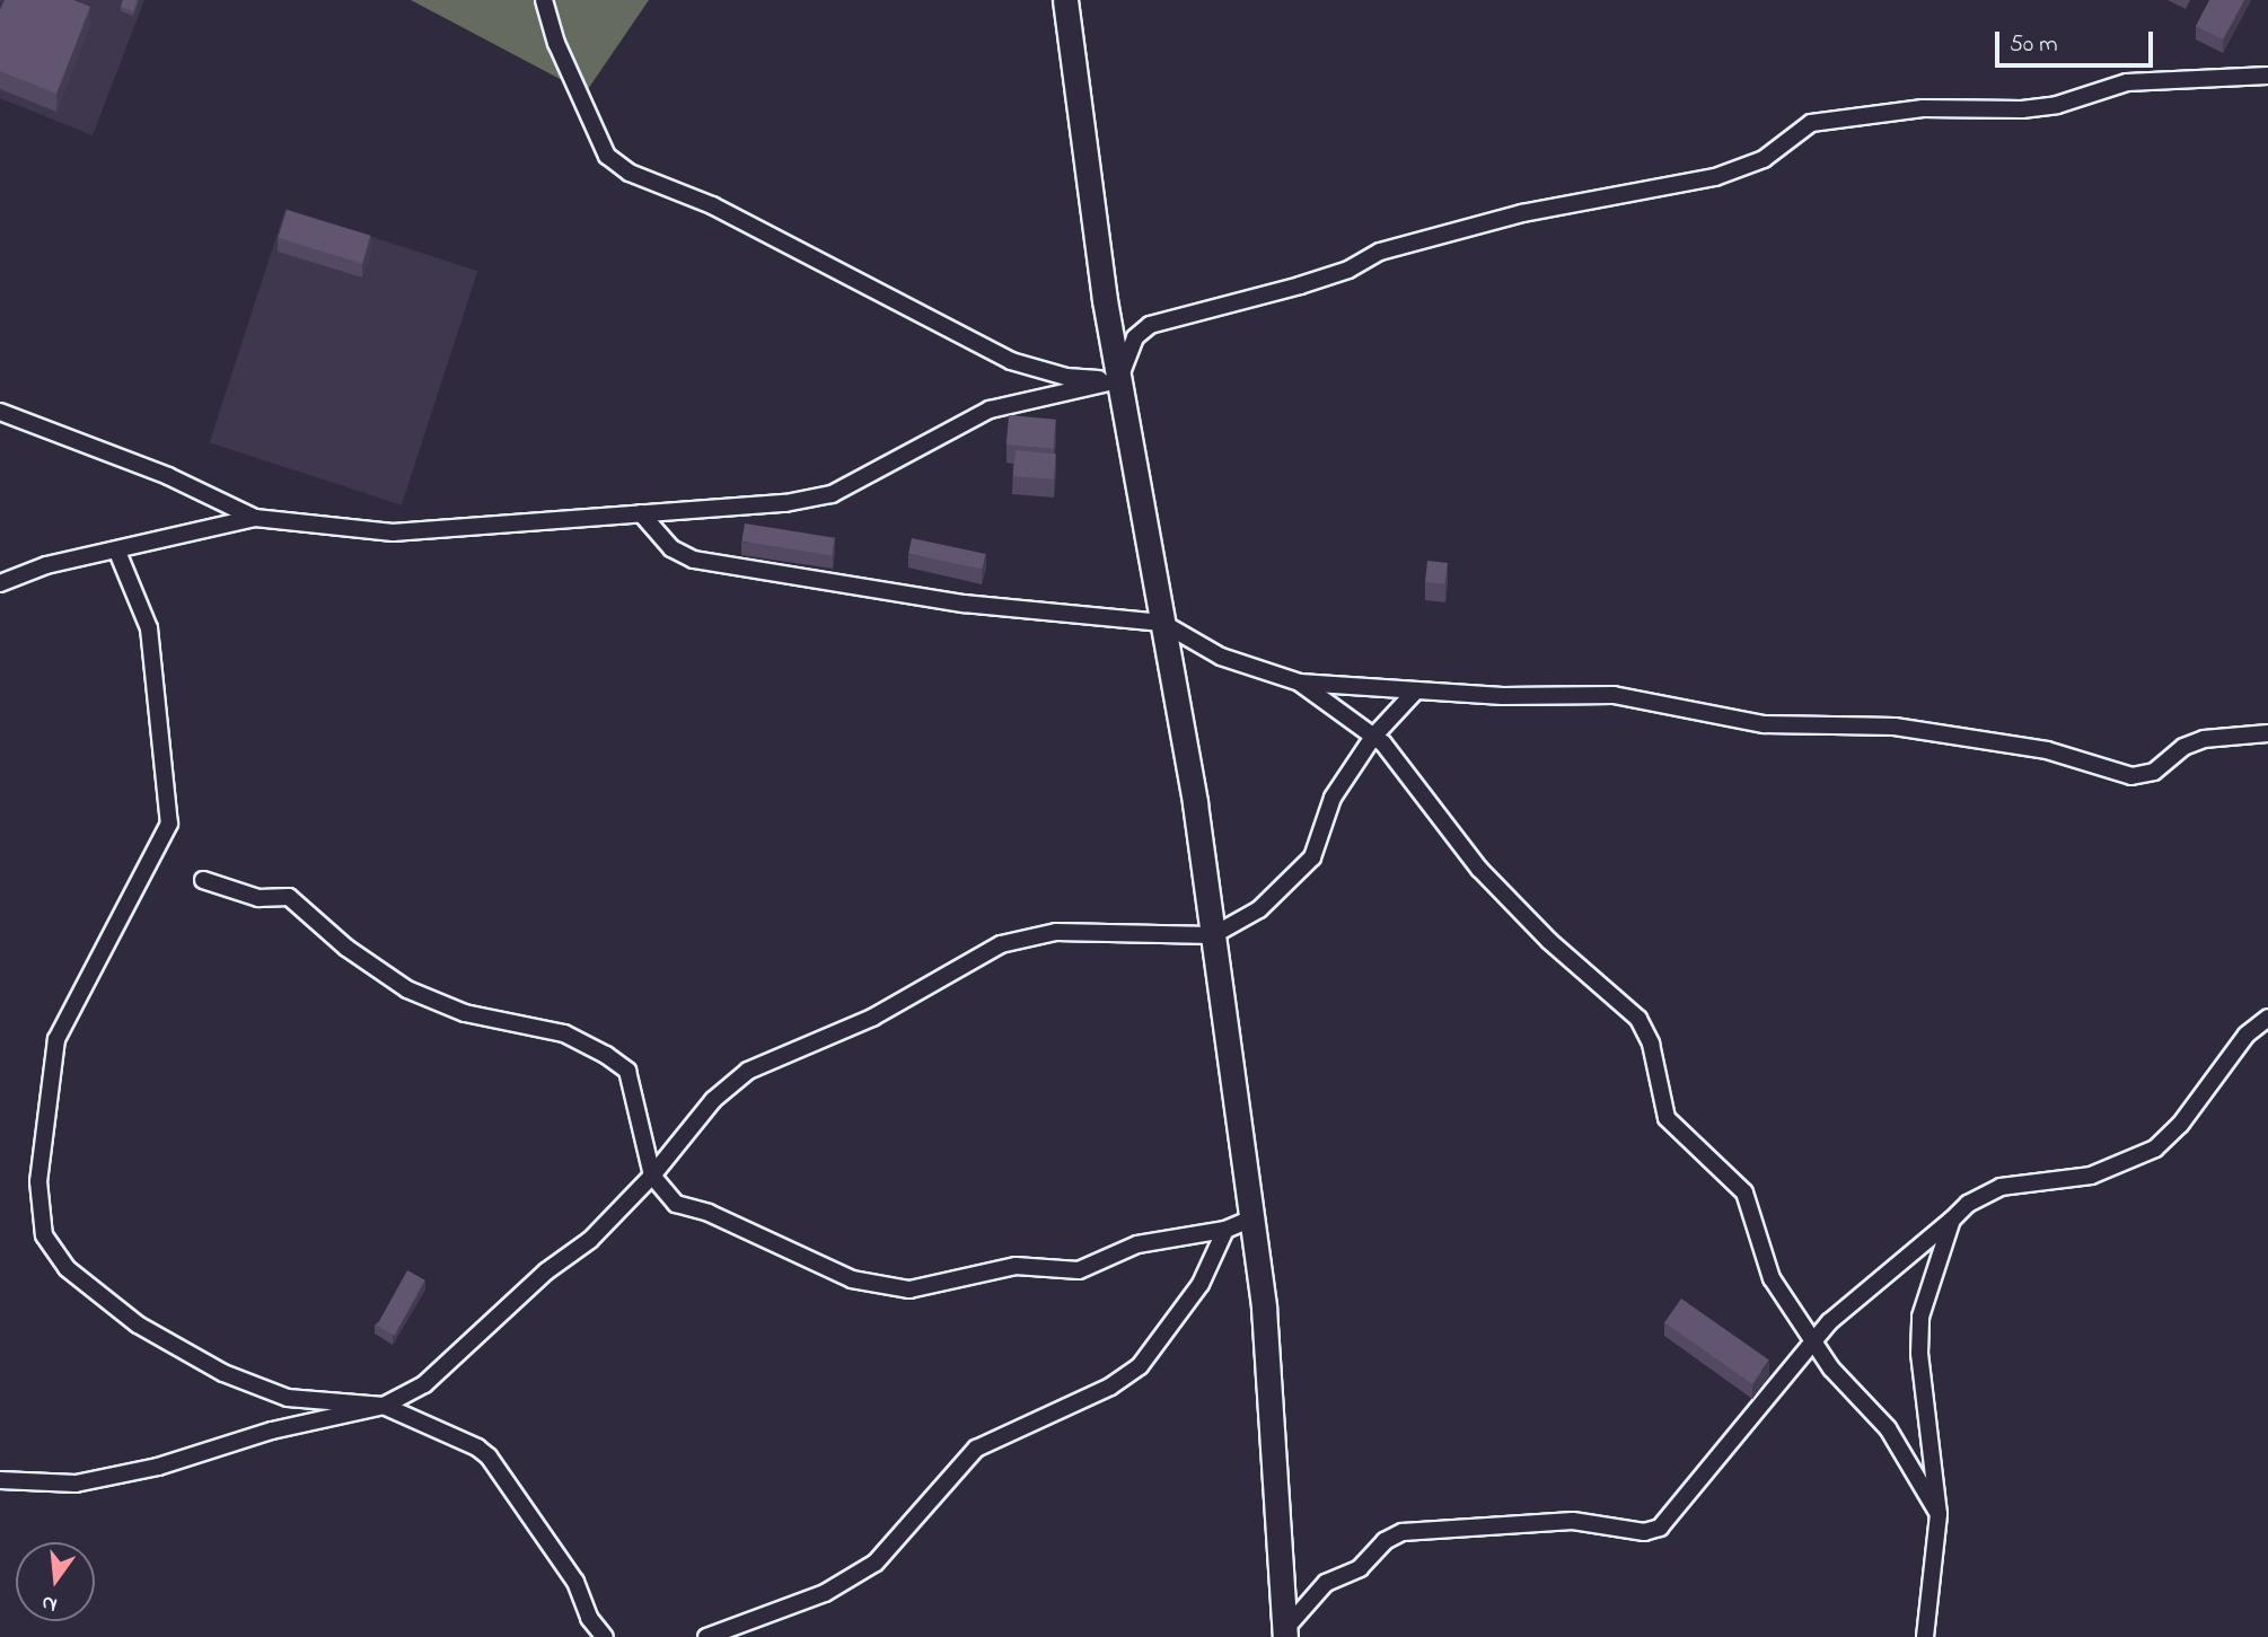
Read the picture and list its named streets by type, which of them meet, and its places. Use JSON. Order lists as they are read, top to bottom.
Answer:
{
  "scale_bar": "50 m",
  "north": "bottom"
}
